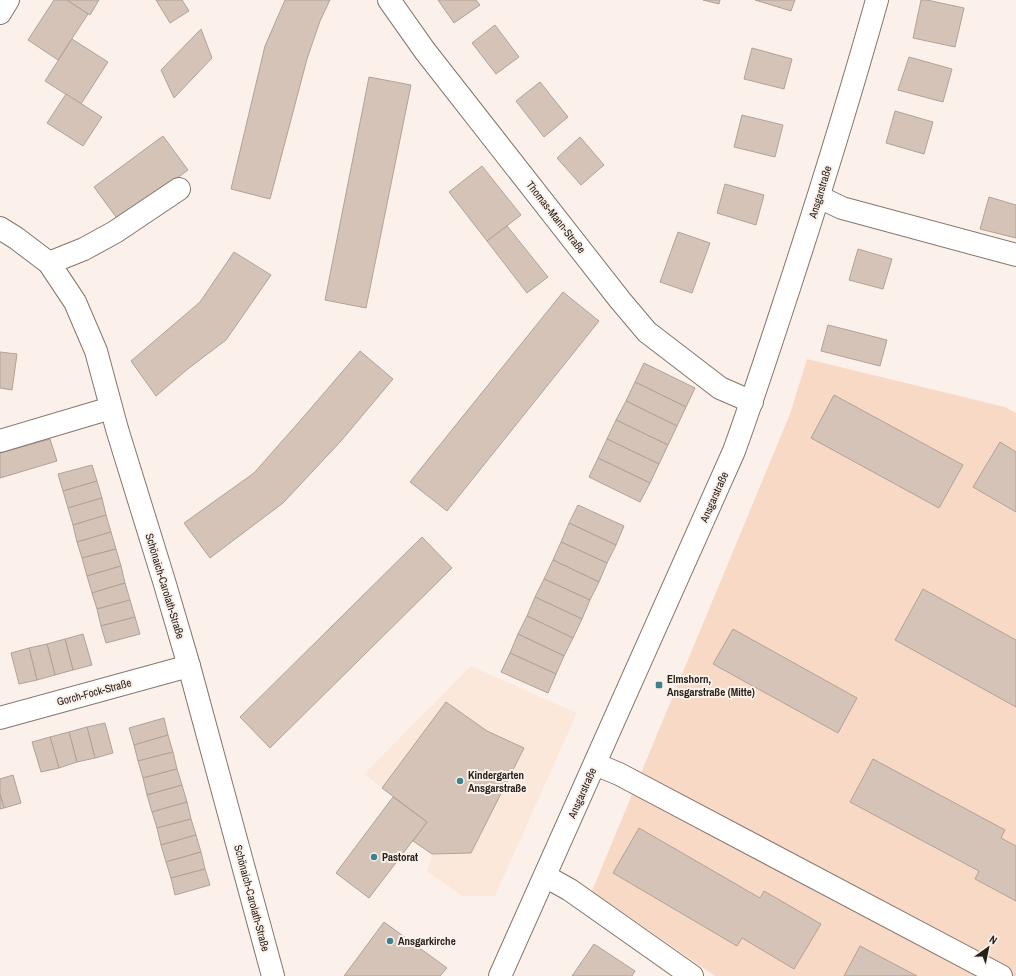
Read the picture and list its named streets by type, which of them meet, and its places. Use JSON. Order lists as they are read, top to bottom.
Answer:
{
  "streets": {
    "street": [
      "Ansgarstraße",
      "Thomas-Mann-Straße",
      "Schönaich-Carolath-Straße",
      "Gorch-Fock-Straße"
    ]
  },
  "crossings": [
    ["Ansgarstraße", "Thomas-Mann-Straße"],
    ["Schönaich-Carolath-Straße", "Gorch-Fock-Straße"]
  ],
  "places": {
    "transit": ["Elmshorn, Ansgarstraße (Mitte)"],
    "other": ["Kindergarten Ansgarstraße", "Pastorat", "Ansgarkirche"]
  },
  "north": "top right"
}
